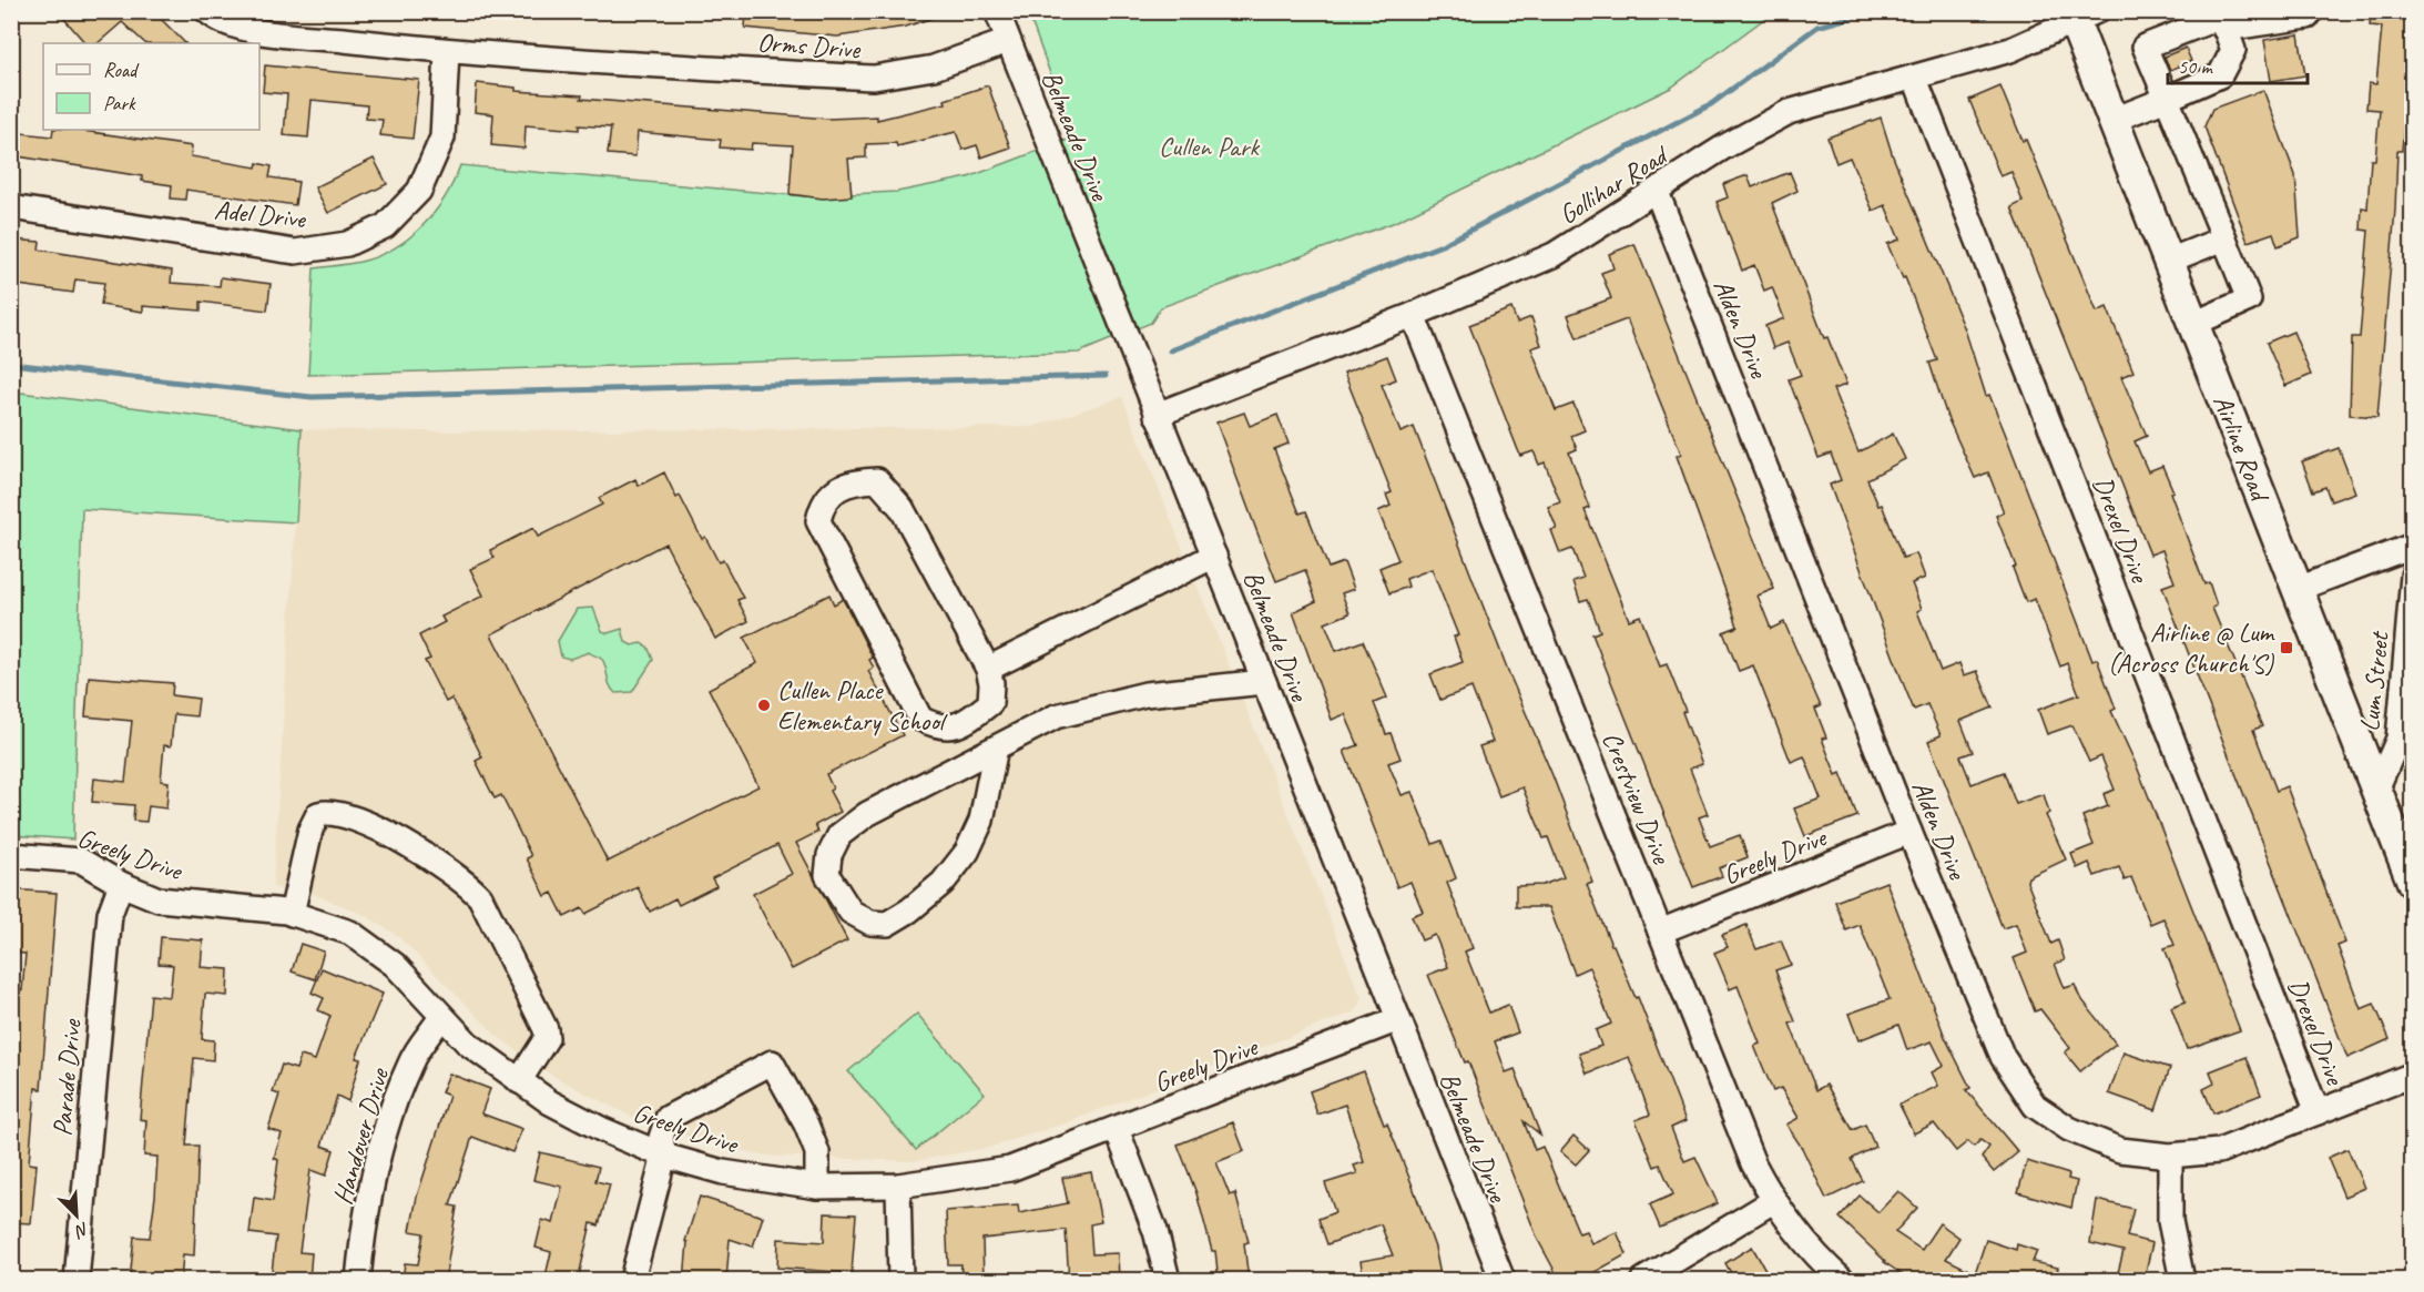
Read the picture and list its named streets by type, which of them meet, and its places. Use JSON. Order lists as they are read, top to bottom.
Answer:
{
  "streets": {
    "main road": ["Airline Road"],
    "street": [
      "Orms Drive",
      "Belmeade Drive",
      "Gollihar Road",
      "Adel Drive",
      "Alden Drive",
      "Drexel Drive",
      "Lum Street",
      "Crestview Drive",
      "Greely Drive",
      "Parade Drive",
      "Handover Drive"
    ]
  },
  "crossings": [
    ["Orms Drive", "Belmeade Drive"],
    ["Orms Drive", "Adel Drive"],
    ["Belmeade Drive", "Gollihar Road"],
    ["Belmeade Drive", "Greely Drive"],
    ["Gollihar Road", "Alden Drive"],
    ["Gollihar Road", "Airline Road"],
    ["Gollihar Road", "Drexel Drive"],
    ["Gollihar Road", "Crestview Drive"],
    ["Alden Drive", "Drexel Drive"],
    ["Alden Drive", "Greely Drive"],
    ["Airline Road", "Lum Street"],
    ["Crestview Drive", "Greely Drive"],
    ["Greely Drive", "Parade Drive"],
    ["Greely Drive", "Handover Drive"]
  ],
  "parks": ["Cullen Park"],
  "places": {
    "transit": ["Airline @ Lum (Across Church'S)"],
    "other": ["Cullen Place Elementary School"]
  },
  "legend": ["Road", "Park"],
  "scale_bar": "50 m",
  "north": "bottom right"
}
